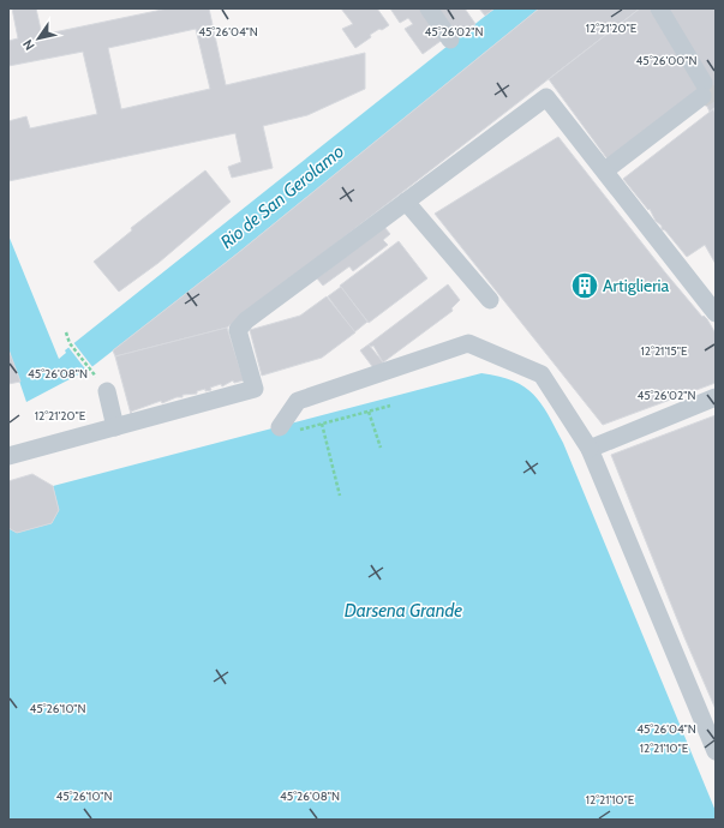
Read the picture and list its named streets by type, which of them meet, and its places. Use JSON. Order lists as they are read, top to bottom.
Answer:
{
  "water": ["Rio de San Gerolamo", "Darsena Grande"],
  "places": {
    "building": ["Artiglieria"]
  },
  "north": "bottom left",
  "coordinates": [
    "12°21'20\"E",
    "45°26'04\"N",
    "45°26'02\"N",
    "45°26'00\"N",
    "12°21'15\"E",
    "45°26'08\"N",
    "45°26'10\"N",
    "12°21'10\"E"
  ]
}
